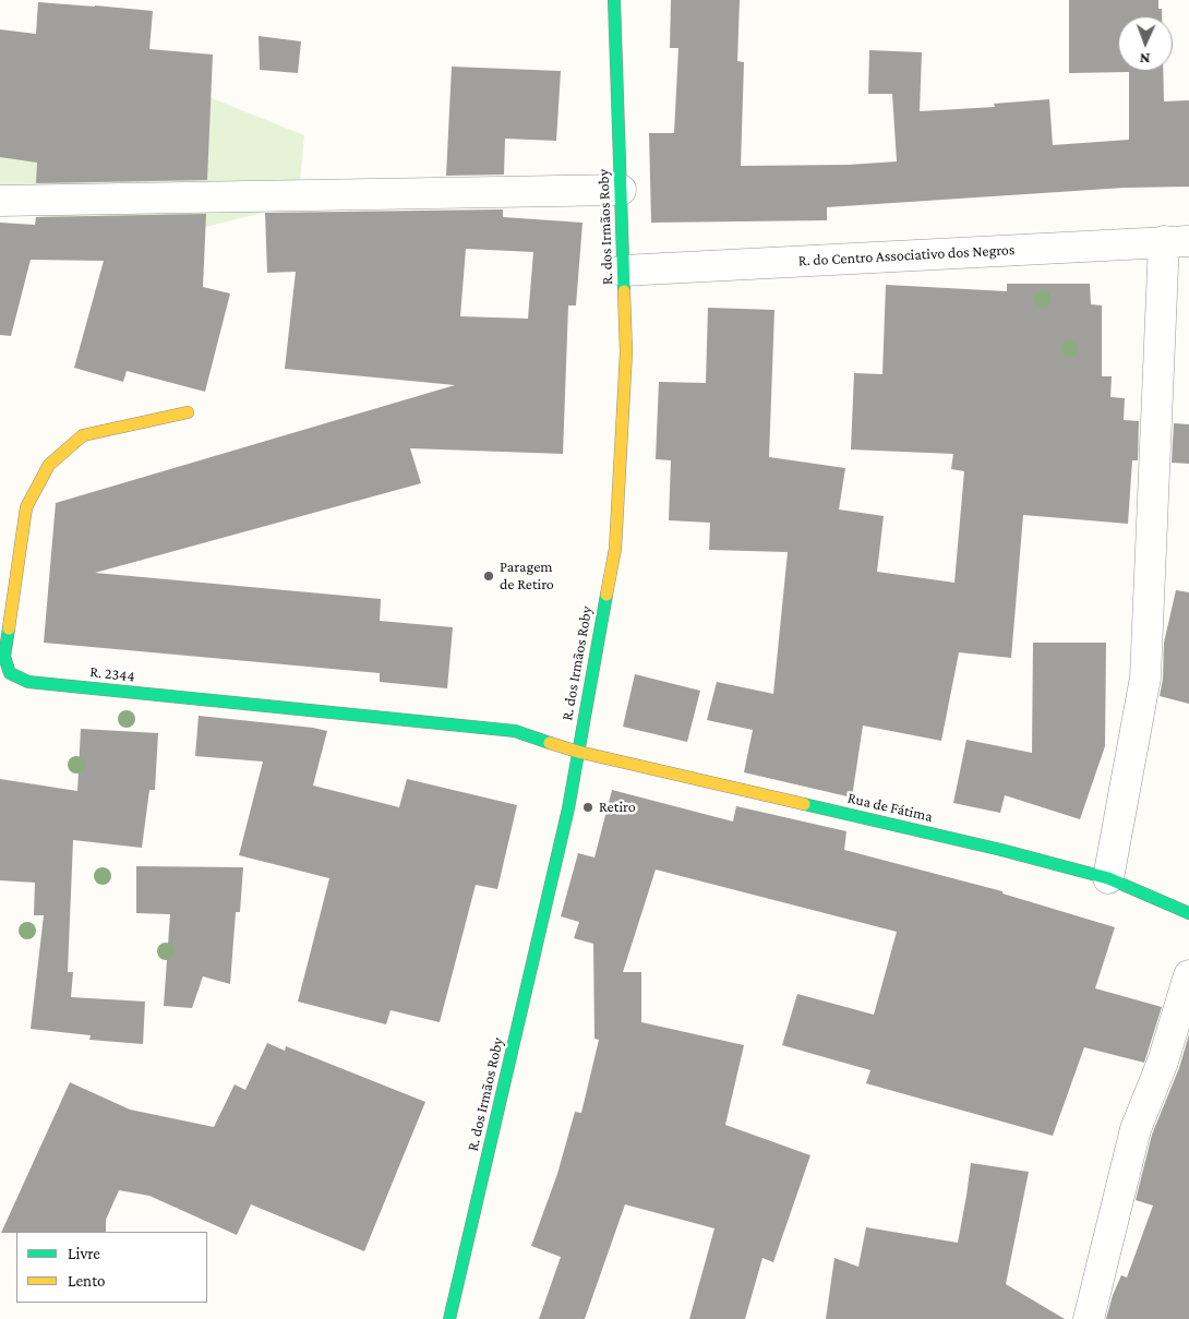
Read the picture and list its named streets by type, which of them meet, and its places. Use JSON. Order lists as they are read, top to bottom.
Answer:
{
  "streets": {
    "street": [
      "R. dos Irmãos Roby",
      "R. do Centro Associativo dos Negros",
      "R. 2344",
      "Rua de Fátima"
    ]
  },
  "crossings": [
    ["R. dos Irmãos Roby", "R. do Centro Associativo dos Negros"],
    ["R. dos Irmãos Roby", "R. 2344"],
    ["R. dos Irmãos Roby", "Rua de Fátima"],
    ["R. 2344", "Rua de Fátima"]
  ],
  "places": ["Paragem de Retiro", "Retiro"],
  "legend": ["Livre", "Lento"],
  "north": "bottom"
}
